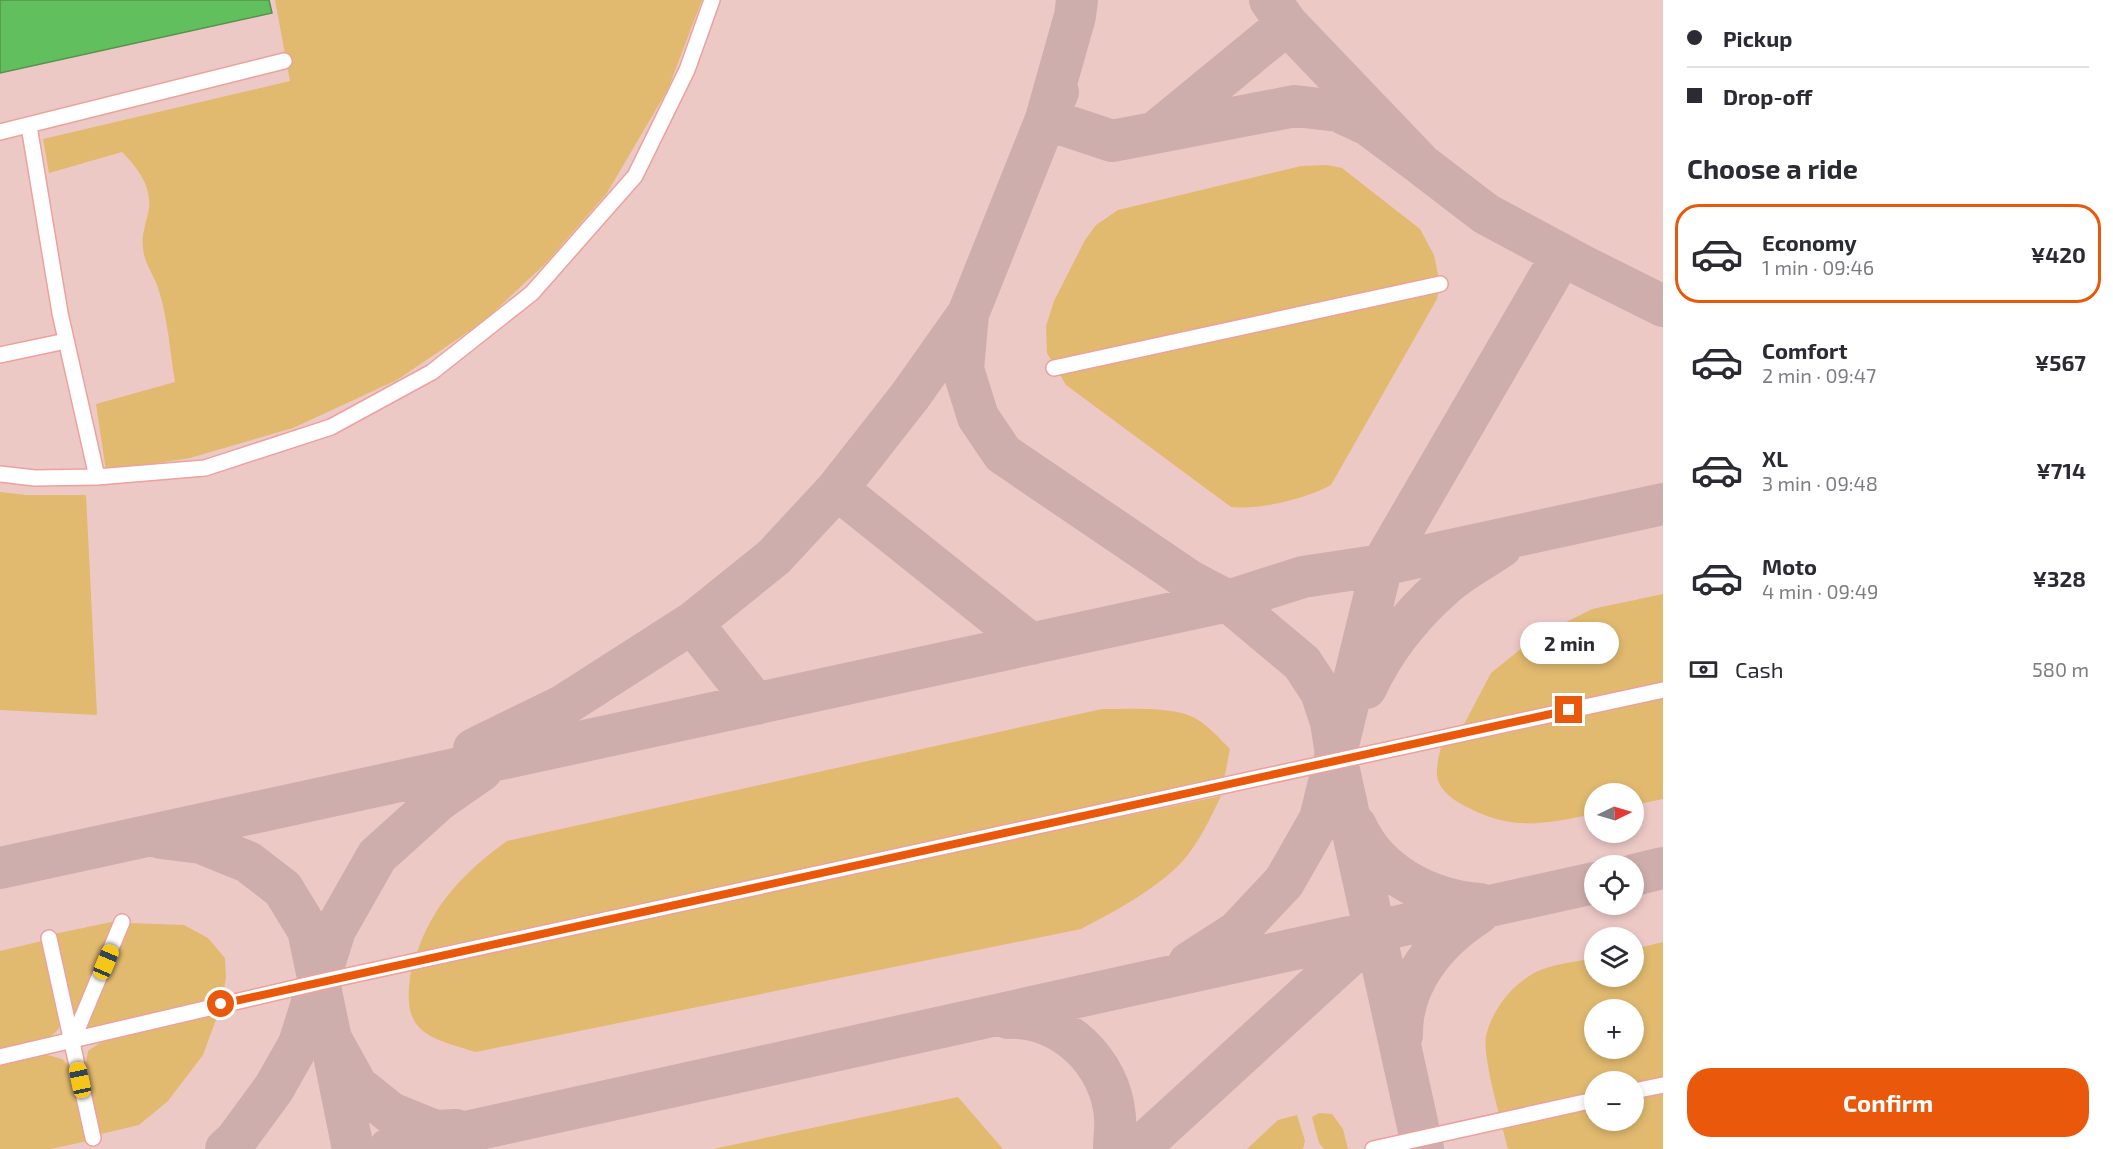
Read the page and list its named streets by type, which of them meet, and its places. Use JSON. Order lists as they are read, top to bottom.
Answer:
{
  "north": "right",
  "page": {
    "banner": ["Pickup", "Drop-off"],
    "heading": "Choose a ride",
    "list": [
      {
        "name": "Economy",
        "note": "1 min · 09:46",
        "value": "¥420"
      },
      {
        "name": "Comfort",
        "note": "2 min · 09:47",
        "value": "¥567"
      },
      {
        "name": "XL",
        "note": "3 min · 09:48",
        "value": "¥714"
      },
      {
        "name": "Moto",
        "note": "4 min · 09:49",
        "value": "¥328"
      }
    ],
    "bubble": "2 min",
    "pay": ["Cash", "580 m"],
    "map_buttons": ["+", "−"],
    "buttons": "Confirm"
  }
}
